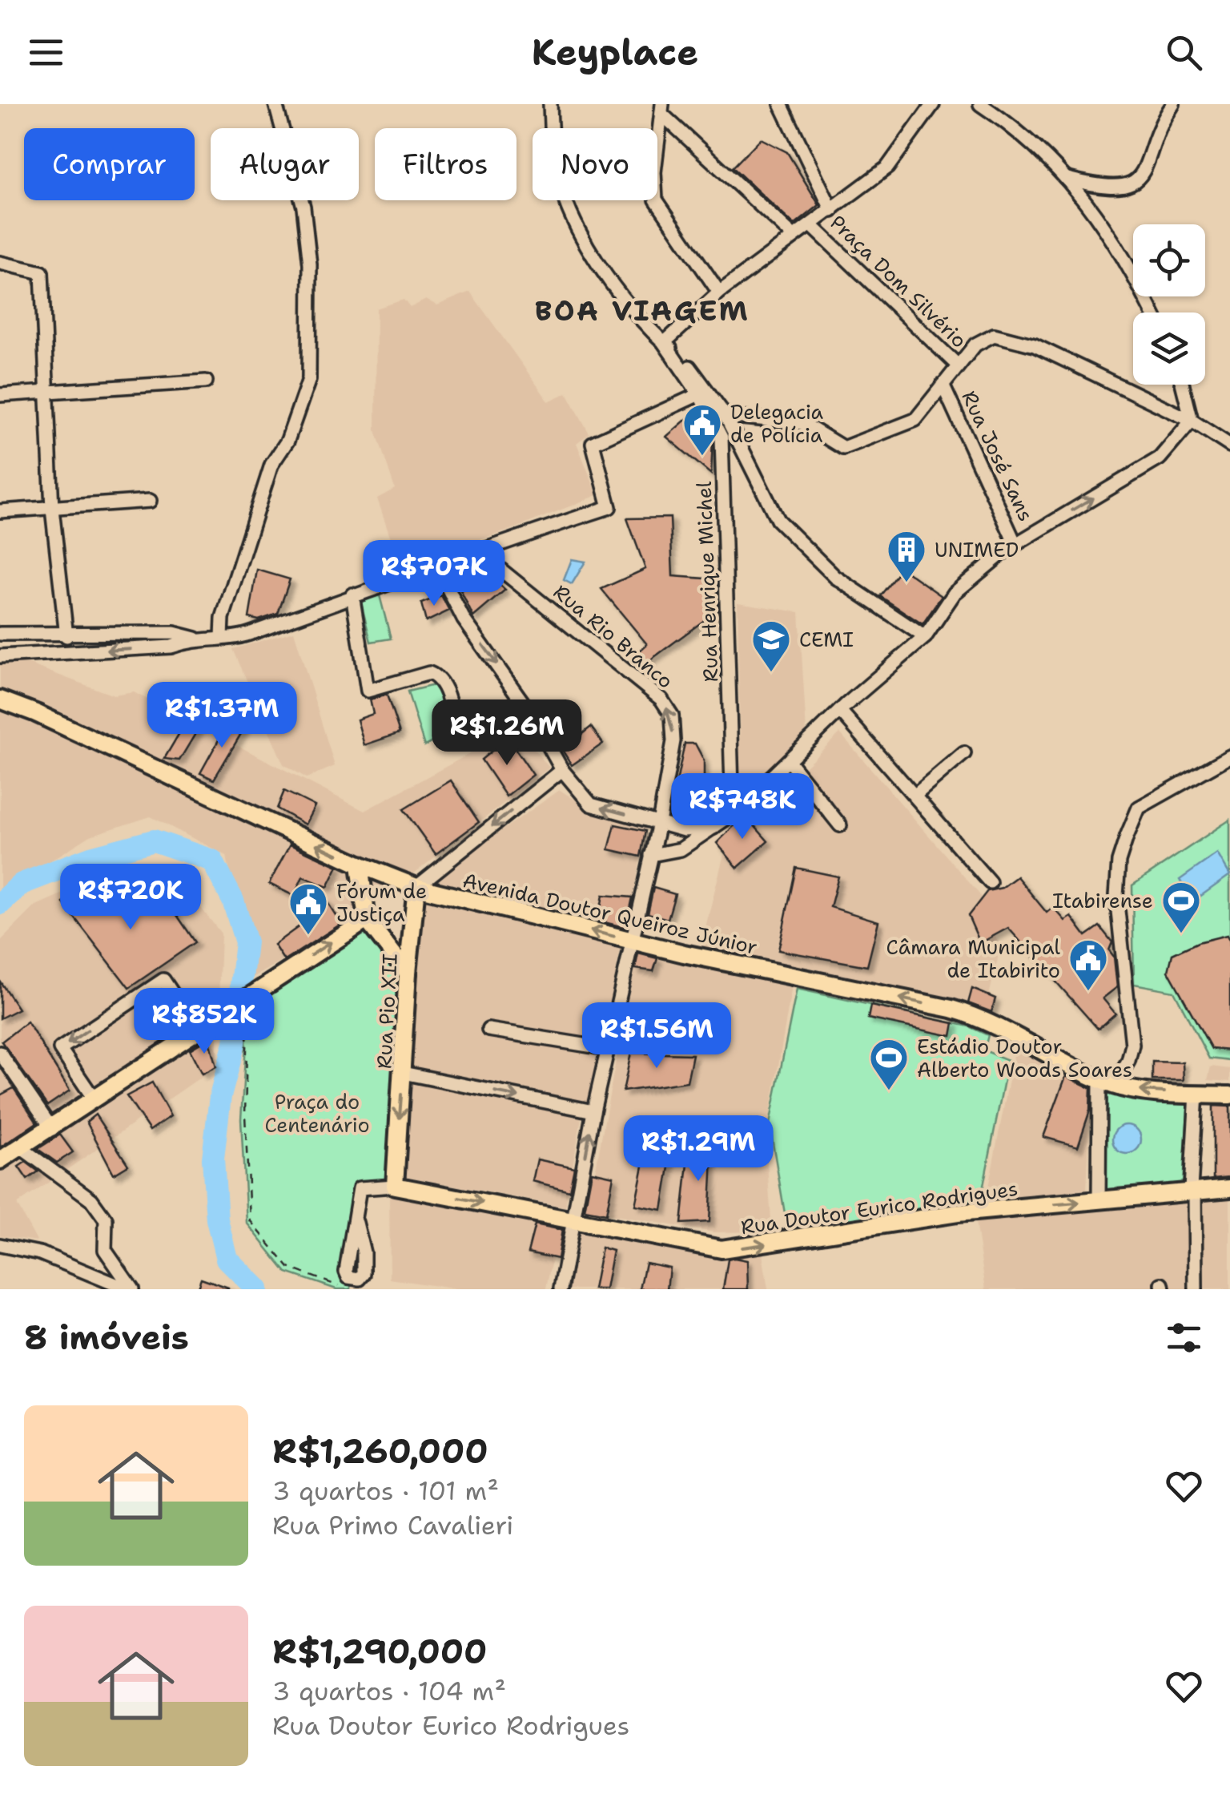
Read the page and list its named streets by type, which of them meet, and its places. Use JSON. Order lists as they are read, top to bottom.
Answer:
{
  "streets": {
    "main road": ["Avenida Doutor Queiroz Júnior", "Rua Pio XII", "Rua Doutor Eurico Rodrigues"],
    "street": [
      "Praça Dom Silvério",
      "Rua José Sans",
      "Rua Henrique Michel",
      "Rua Rio Branco"
    ]
  },
  "crossings": [
    ["Rua Rio Branco", "Avenida Doutor Queiroz Júnior"],
    ["Rua Rio Branco", "Rua Doutor Eurico Rodrigues"],
    ["Avenida Doutor Queiroz Júnior", "Rua Pio XII"],
    ["Rua Pio XII", "Rua Doutor Eurico Rodrigues"]
  ],
  "one_way": ["Avenida Doutor Queiroz Júnior", "Rua Pio XII", "Rua Doutor Eurico Rodrigues"],
  "districts": ["BOA VIAGEM"],
  "parks": ["Praça do Centenário"],
  "places": {
    "public building": ["Delegacia de Polícia", "Fórum de Justiça", "Câmara Municipal de Itabirito"],
    "building": ["UNIMED"],
    "school or university": ["CEMI"],
    "sports": ["Itabirense", "Estádio Doutor Alberto Woods Soares"]
  },
  "page": {
    "header": "Keyplace",
    "chip": [
      "Comprar",
      "Alugar",
      "Filtros",
      "Novo"
    ],
    "price": [
      "R$707K",
      "R$1.37M",
      "R$1.26M",
      "R$748K",
      "R$720K",
      "R$852K",
      "R$1.56M",
      "R$1.29M"
    ],
    "heading": "8 imóveis",
    "list": [
      {
        "name": "R$1,260,000",
        "note": "3 quartos · 101 m² · Rua Primo Cavalieri"
      },
      {
        "name": "R$1,290,000",
        "note": "3 quartos · 104 m² · Rua Doutor Eurico Rodrigues"
      }
    ]
  }
}
